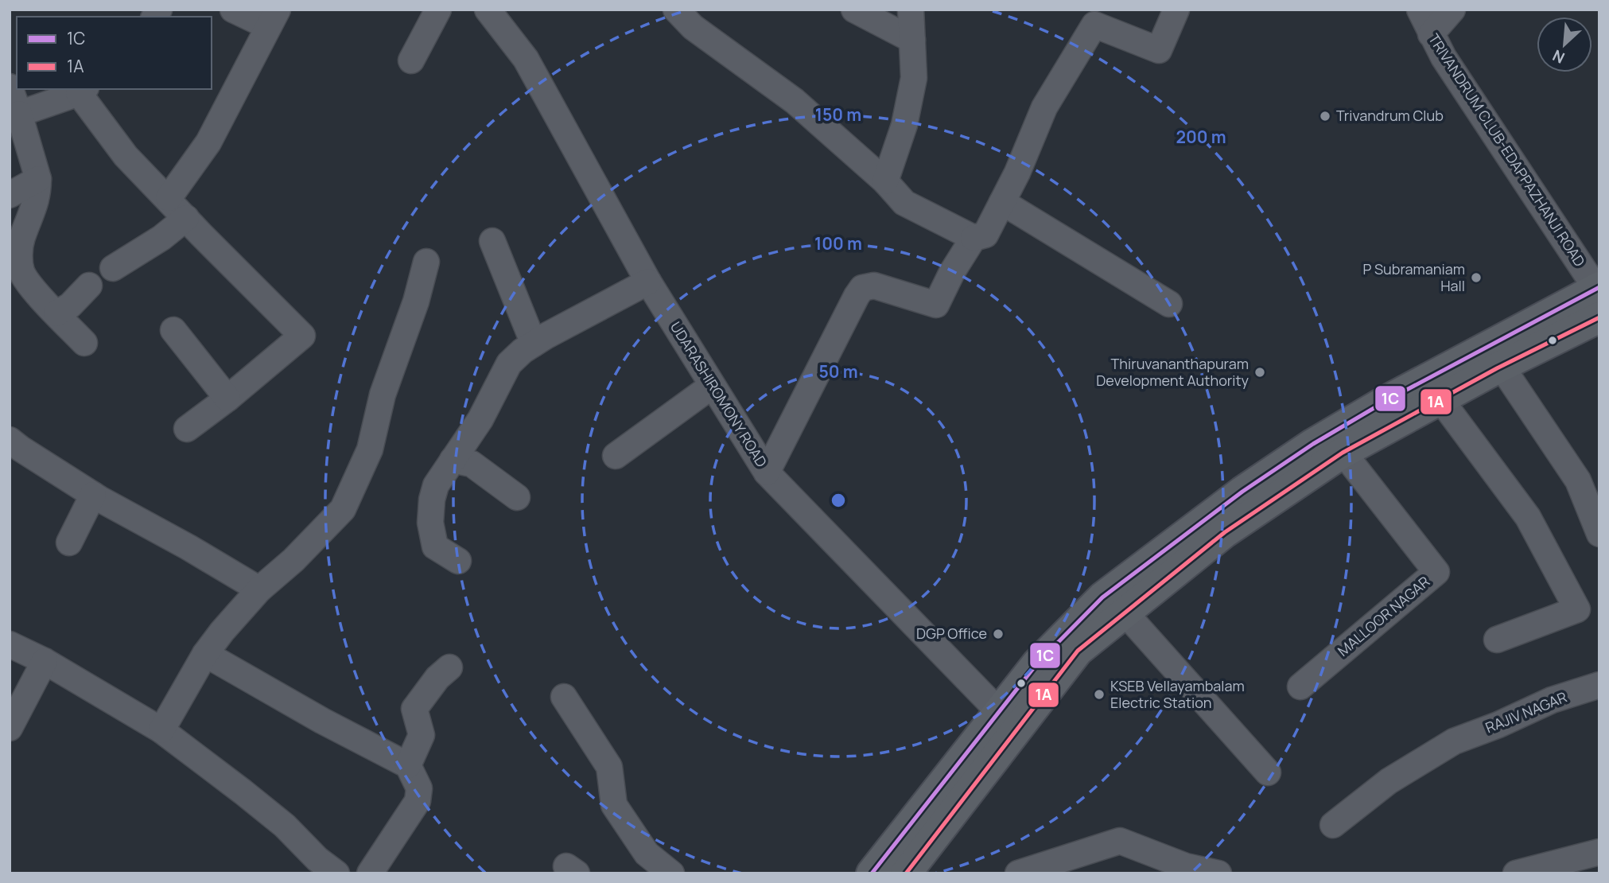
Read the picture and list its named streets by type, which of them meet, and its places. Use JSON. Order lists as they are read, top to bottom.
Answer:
{
  "streets": {
    "street": [
      "TRIVANDRUM CLUB-EDAPPAZHANJI ROAD",
      "UDARASHIROMONY ROAD",
      "MALLOOR NAGAR",
      "RAJIV NAGAR"
    ]
  },
  "places": [
    "Trivandrum Club",
    "P Subramaniam Hall",
    "Thiruvananthapuram Development Authority",
    "DGP Office",
    "KSEB Vellayambalam Electric Station"
  ],
  "lines": ["transit line 1C", "transit line 1A"],
  "legend": ["1C", "1A"],
  "north": "bottom left",
  "rings": [
    "150 m",
    "200 m",
    "100 m",
    "50 m"
  ]
}
